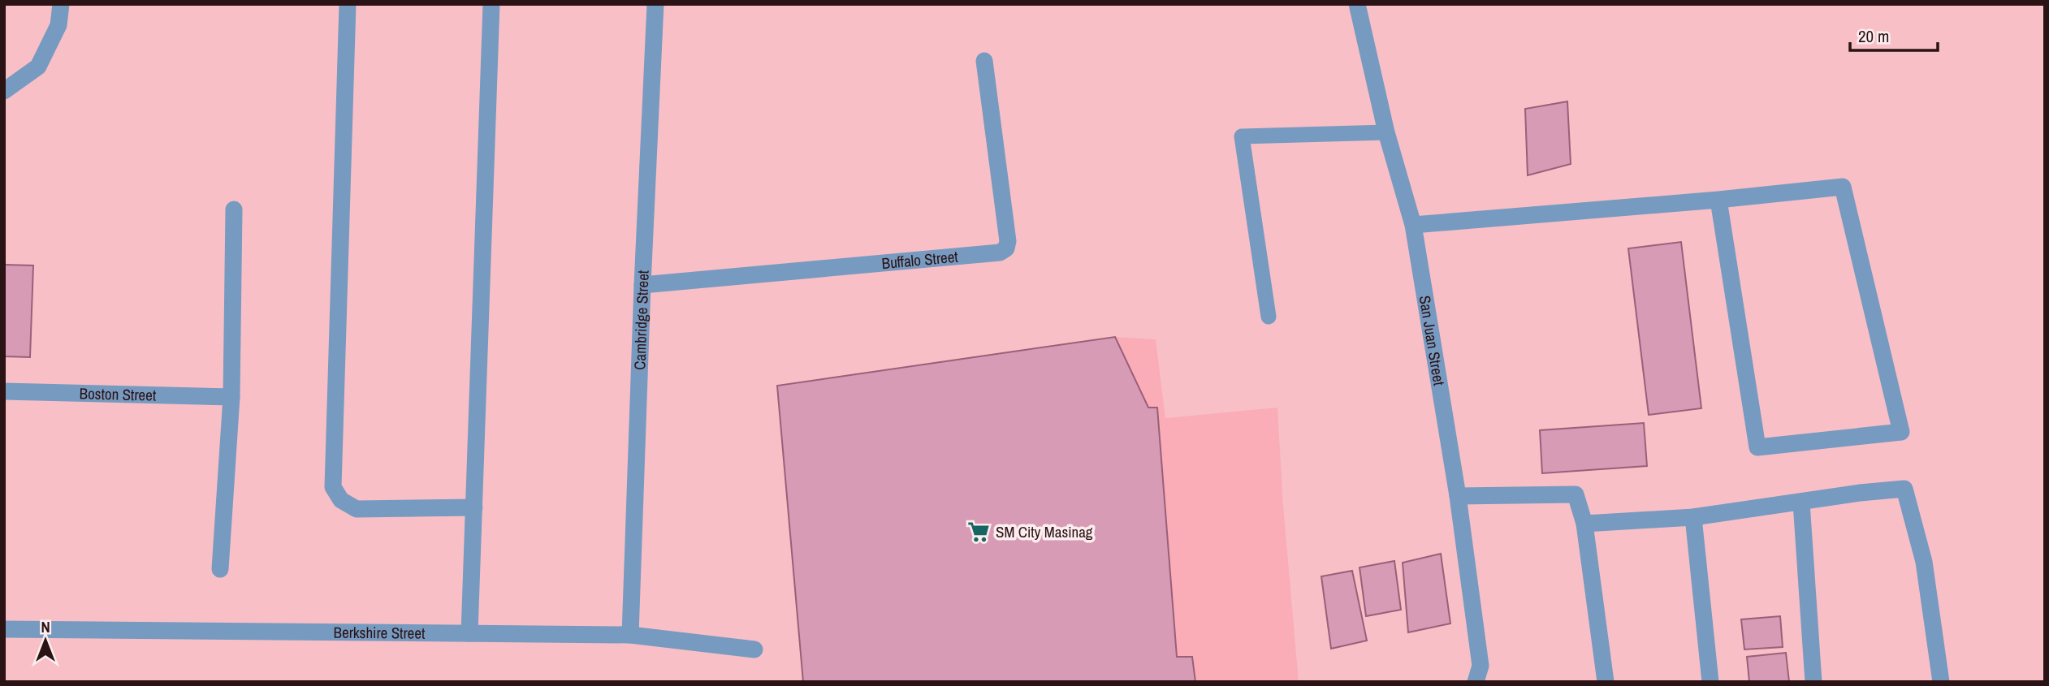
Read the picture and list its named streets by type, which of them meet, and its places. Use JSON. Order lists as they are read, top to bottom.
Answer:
{
  "streets": {
    "street": [
      "Buffalo Street",
      "Cambridge Street",
      "San Juan Street",
      "Boston Street",
      "Berkshire Street"
    ]
  },
  "crossings": [
    ["Buffalo Street", "Cambridge Street"],
    ["Cambridge Street", "Berkshire Street"]
  ],
  "places": {
    "supermarket": ["SM City Masinag"]
  },
  "scale_bar": "20 m",
  "north": "top"
}
